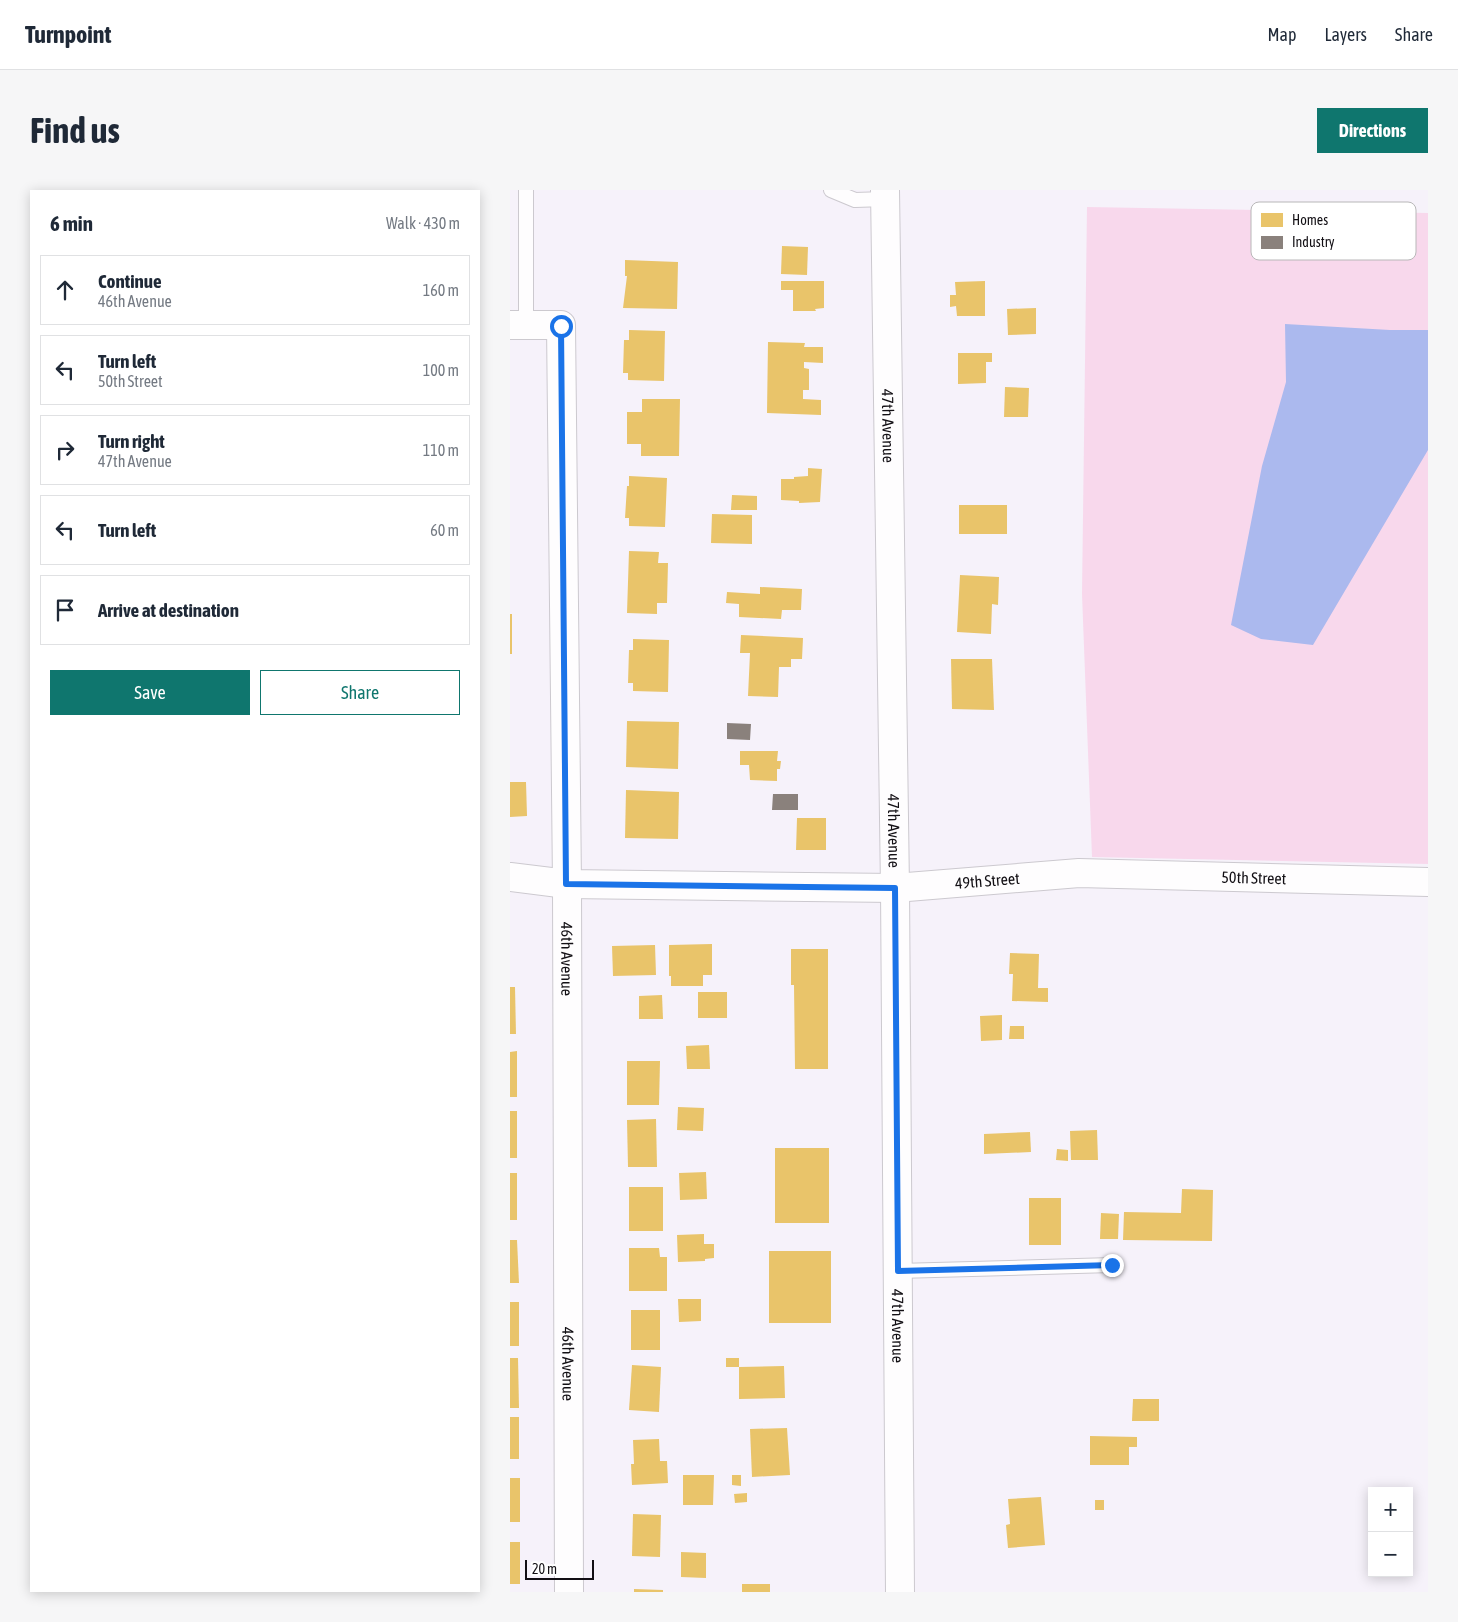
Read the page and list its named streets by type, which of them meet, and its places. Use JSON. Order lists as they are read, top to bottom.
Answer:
{
  "streets": {
    "street": [
      "47th Avenue",
      "50th Street",
      "49th Street",
      "46th Avenue"
    ]
  },
  "crossings": [
    ["47th Avenue", "49th Street"],
    ["50th Street", "49th Street"]
  ],
  "legend": ["Homes", "Industry"],
  "scale_bar": "20 m",
  "page": {
    "header": "Turnpoint",
    "nav": ["Map", "Layers", "Share"],
    "buttons": [
      "Directions",
      ["Save", "Share"]
    ],
    "title": "Find us",
    "heading": ["6 min", "Walk · 430 m"],
    "list": [
      ["Continue", "46th Avenue", "160 m"],
      ["Turn left", "50th Street", "100 m"],
      ["Turn right", "47th Avenue", "110 m"],
      ["Turn left", "60 m"],
      "Arrive at destination"
    ],
    "map_buttons": ["+", "−"],
    "scale": "20 m"
  }
}
